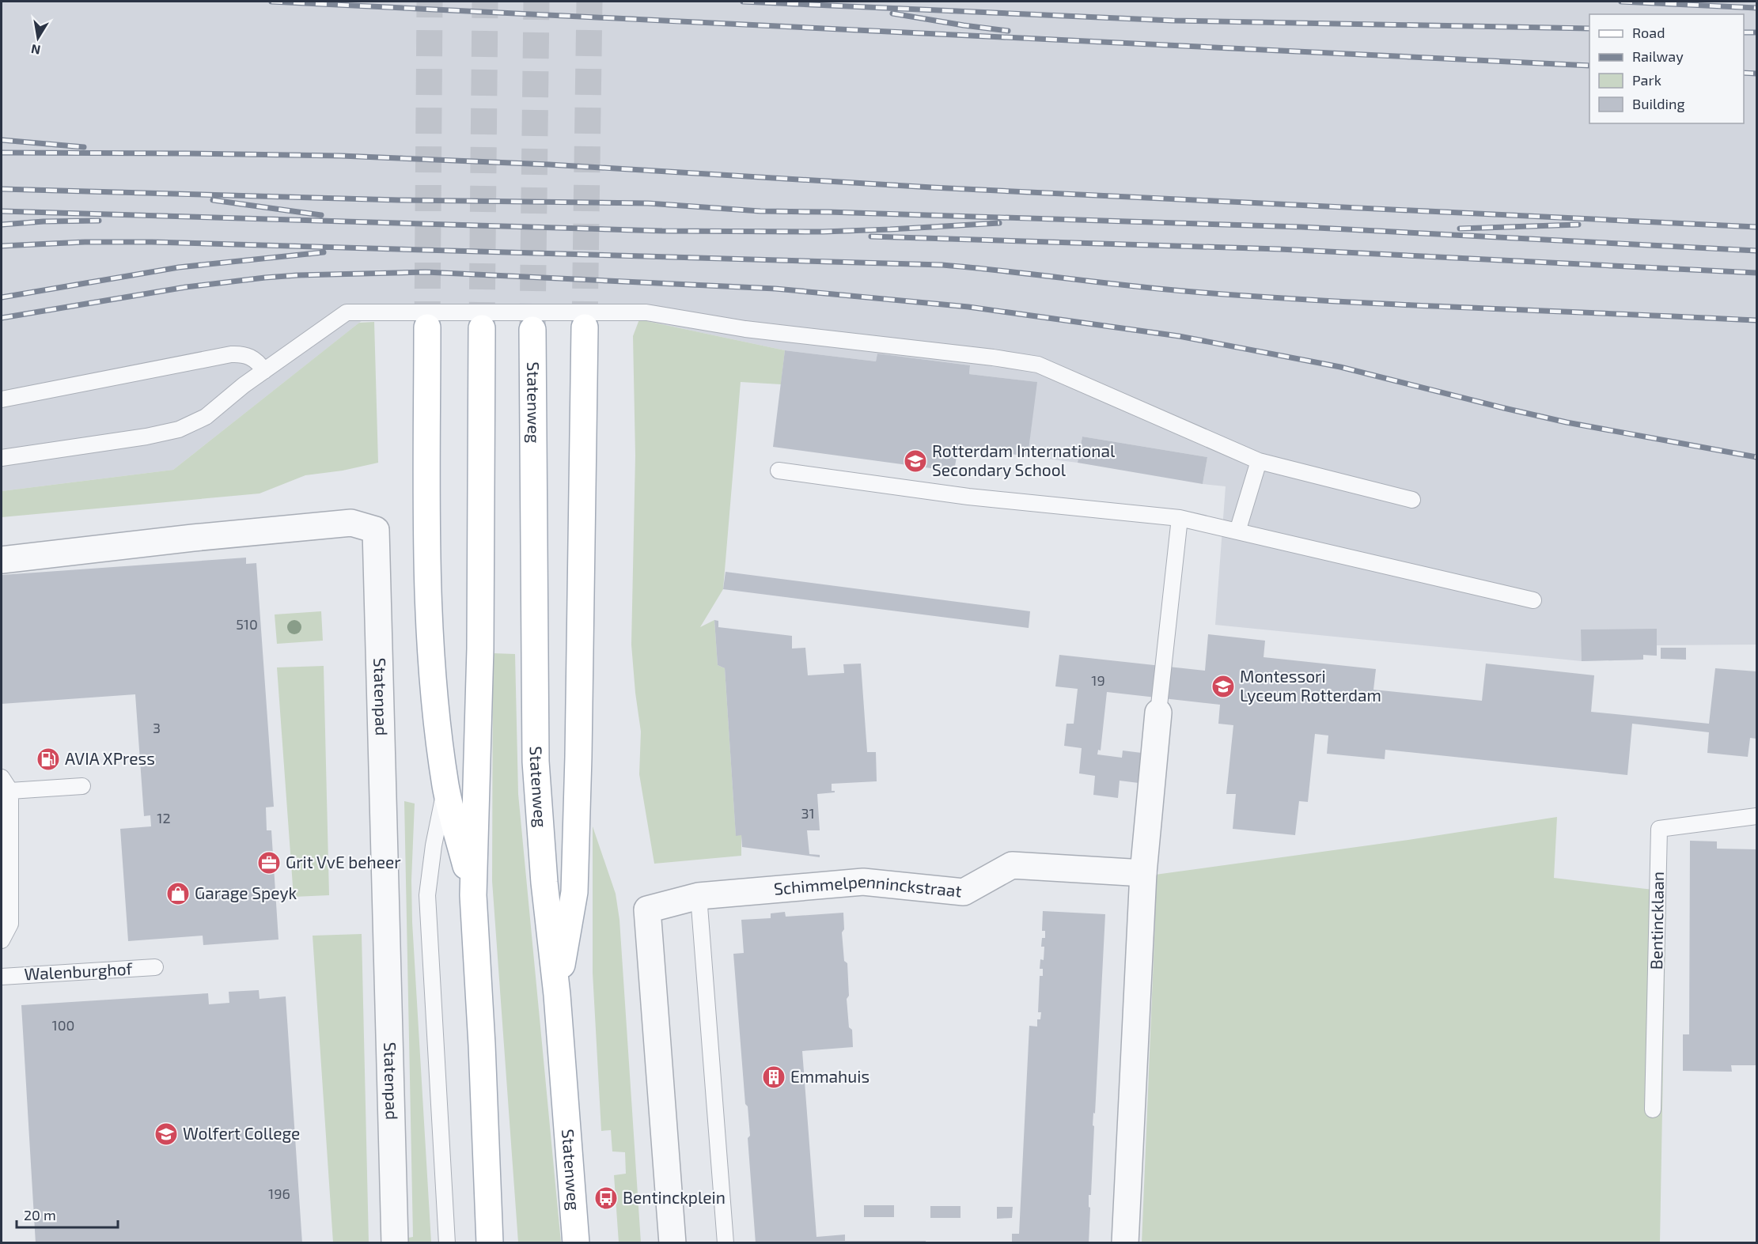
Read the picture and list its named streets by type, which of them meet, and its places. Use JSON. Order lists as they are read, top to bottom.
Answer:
{
  "streets": {
    "main road": ["Statenweg"],
    "street": ["Statenpad", "Schimmelpenninckstraat"],
    "lane": ["Bentincklaan", "Walenburghof"]
  },
  "places": {
    "school or university": ["Rotterdam International Secondary School", "Montessori Lyceum Rotterdam", "Wolfert College"],
    "fuel station": ["AVIA XPress"],
    "office": ["Grit VvE beheer"],
    "shop": ["Garage Speyk"],
    "building": ["Emmahuis"],
    "bus stop": ["Bentinckplein"]
  },
  "house_numbers": [
    "510",
    "19",
    "3",
    "31",
    "12",
    "100",
    "196"
  ],
  "legend": [
    "Road",
    "Railway",
    "Park",
    "Building"
  ],
  "scale_bar": "20 m",
  "north": "bottom"
}
